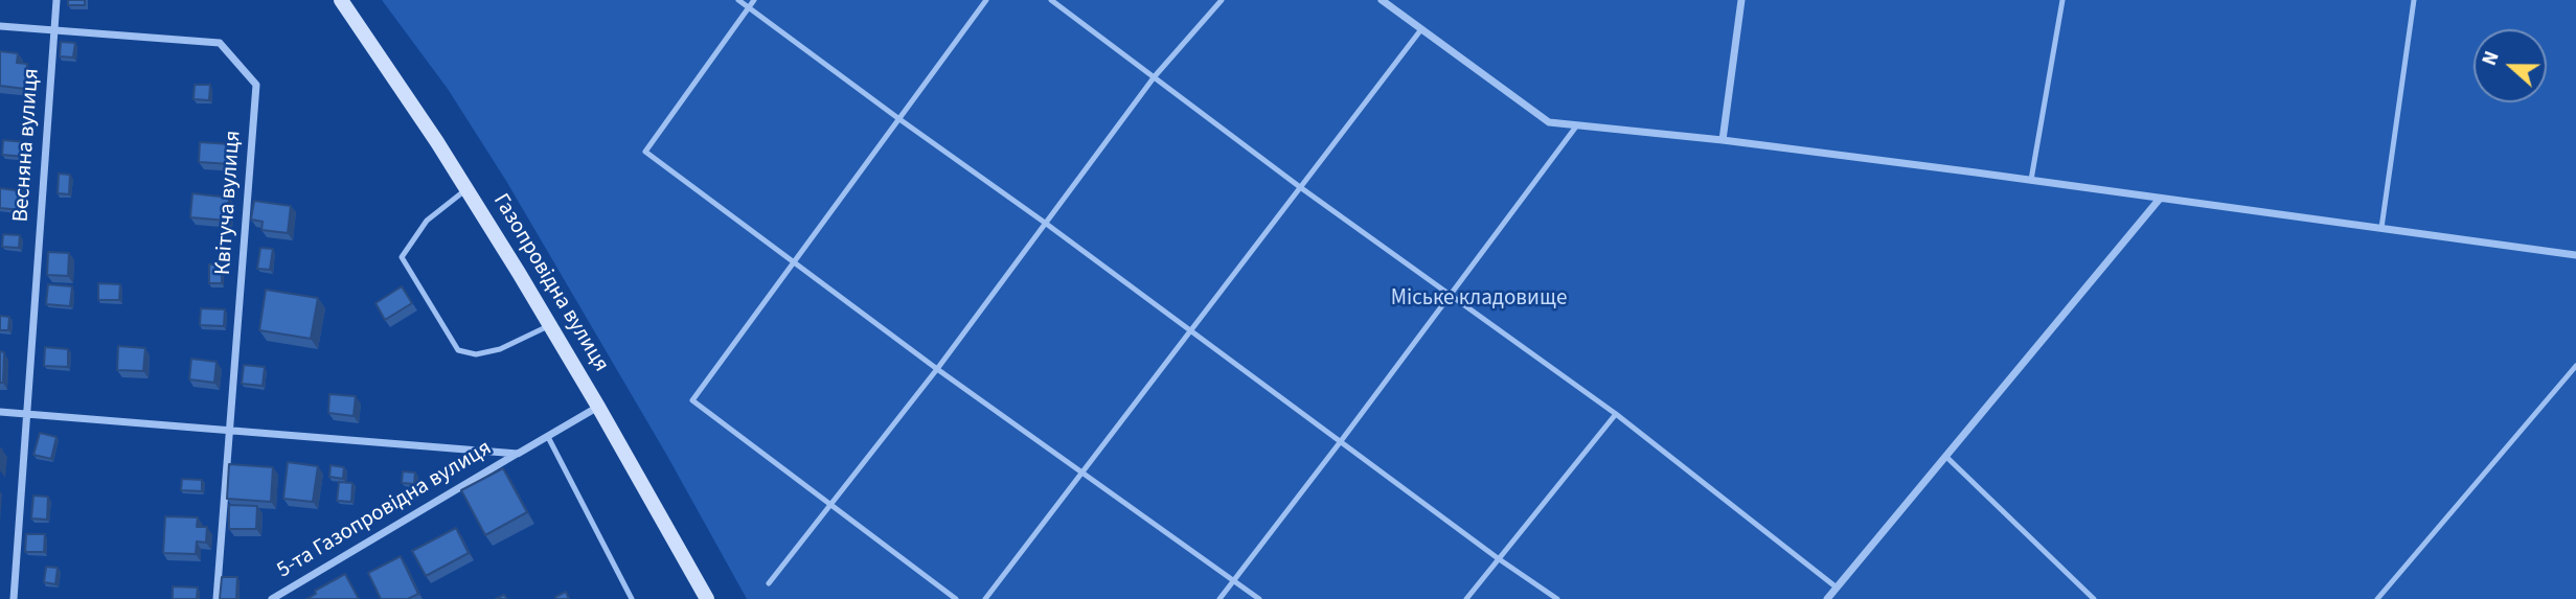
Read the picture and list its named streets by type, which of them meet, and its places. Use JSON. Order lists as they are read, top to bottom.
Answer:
{
  "streets": {
    "main road": ["Газопровідна вулиця"],
    "street": ["Весняна вулиця", "Квітуча вулиця", "5-та Газопровідна вулиця"]
  },
  "crossings": [
    ["Весняна вулиця", "Квітуча вулиця"],
    ["Газопровідна вулиця", "5-та Газопровідна вулиця"]
  ],
  "parks": ["Міське кладовище"],
  "north": "left"
}
